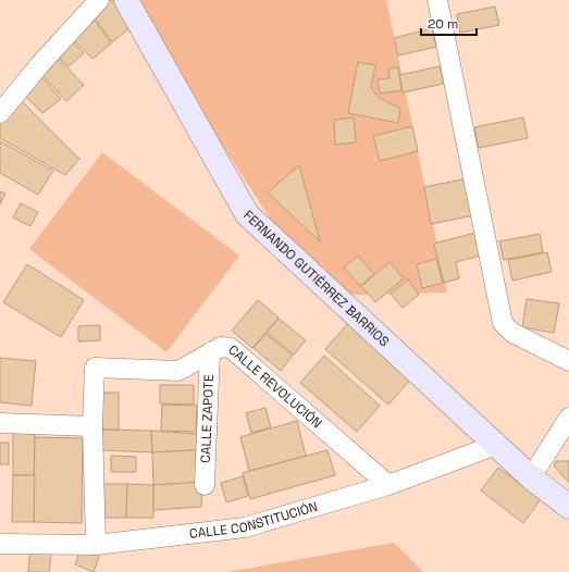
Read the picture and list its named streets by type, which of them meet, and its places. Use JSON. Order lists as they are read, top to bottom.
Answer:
{
  "streets": {
    "main road": ["FERNANDO GUTIÉRREZ BARRIOS"],
    "street": ["CALLE REVOLUCIÓN", "CALLE ZAPOTE", "CALLE CONSTITUCIÓN"]
  },
  "crossings": [
    ["FERNANDO GUTIÉRREZ BARRIOS", "CALLE CONSTITUCIÓN"],
    ["CALLE REVOLUCIÓN", "CALLE ZAPOTE"],
    ["CALLE REVOLUCIÓN", "CALLE CONSTITUCIÓN"]
  ],
  "scale_bar": "20 m"
}
